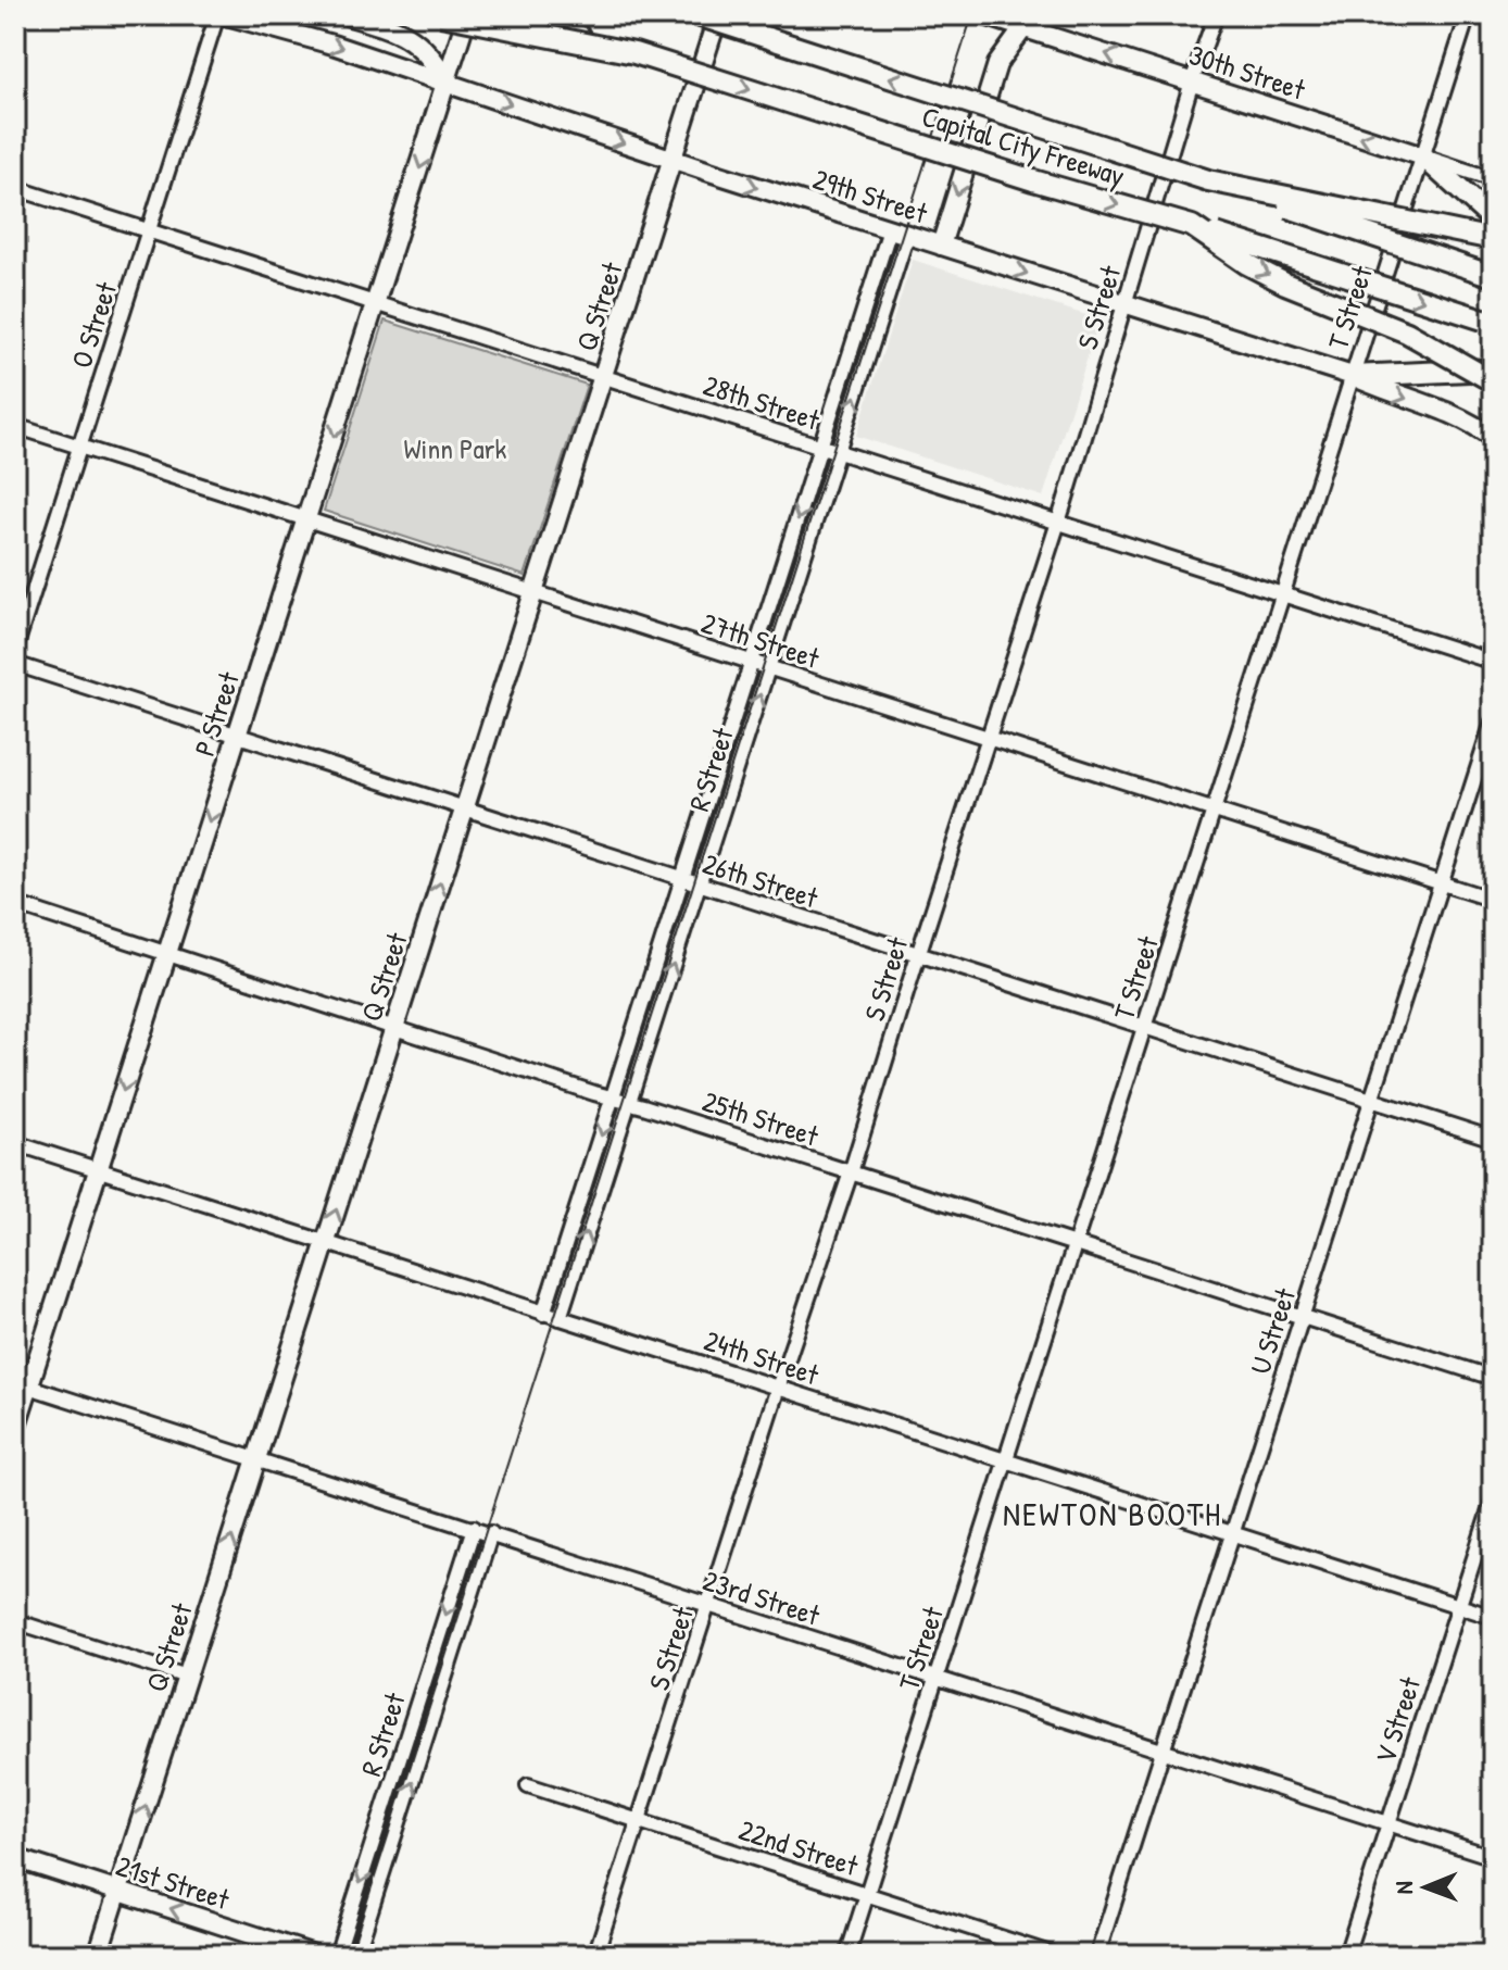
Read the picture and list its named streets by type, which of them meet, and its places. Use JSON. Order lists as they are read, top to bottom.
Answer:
{
  "streets": {
    "highway": ["Capital City Freeway"],
    "main road": [
      "30th Street",
      "29th Street",
      "Q Street",
      "P Street",
      "21st Street"
    ],
    "street": [
      "S Street",
      "T Street",
      "O Street",
      "28th Street",
      "27th Street",
      "R Street",
      "26th Street",
      "25th Street",
      "U Street",
      "24th Street",
      "23rd Street",
      "V Street",
      "22nd Street"
    ]
  },
  "crossings": [
    ["30th Street", "S Street"],
    ["30th Street", "T Street"],
    ["29th Street", "Q Street"],
    ["29th Street", "S Street"],
    ["29th Street", "T Street"],
    ["29th Street", "P Street"],
    ["29th Street", "R Street"],
    ["Q Street", "28th Street"],
    ["Q Street", "27th Street"],
    ["Q Street", "26th Street"],
    ["Q Street", "25th Street"],
    ["Q Street", "24th Street"],
    ["Q Street", "23rd Street"],
    ["Q Street", "21st Street"],
    ["S Street", "28th Street"],
    ["S Street", "27th Street"],
    ["S Street", "26th Street"],
    ["S Street", "25th Street"],
    ["S Street", "24th Street"],
    ["S Street", "23rd Street"],
    ["S Street", "22nd Street"],
    ["T Street", "28th Street"],
    ["T Street", "27th Street"],
    ["T Street", "26th Street"],
    ["T Street", "25th Street"],
    ["T Street", "24th Street"],
    ["T Street", "23rd Street"],
    ["T Street", "22nd Street"],
    ["O Street", "28th Street"],
    ["O Street", "27th Street"],
    ["28th Street", "P Street"],
    ["28th Street", "R Street"],
    ["27th Street", "P Street"],
    ["27th Street", "R Street"],
    ["27th Street", "U Street"],
    ["P Street", "26th Street"],
    ["P Street", "25th Street"],
    ["P Street", "24th Street"],
    ["P Street", "23rd Street"],
    ["R Street", "26th Street"],
    ["R Street", "25th Street"],
    ["R Street", "24th Street"],
    ["R Street", "23rd Street"],
    ["26th Street", "U Street"],
    ["25th Street", "U Street"],
    ["U Street", "24th Street"],
    ["U Street", "23rd Street"],
    ["24th Street", "V Street"],
    ["23rd Street", "V Street"]
  ],
  "one_way": [
    "30th Street",
    "29th Street",
    "Q Street",
    "P Street",
    "21st Street"
  ],
  "districts": ["NEWTON BOOTH"],
  "parks": ["Winn Park"],
  "north": "left"
}
